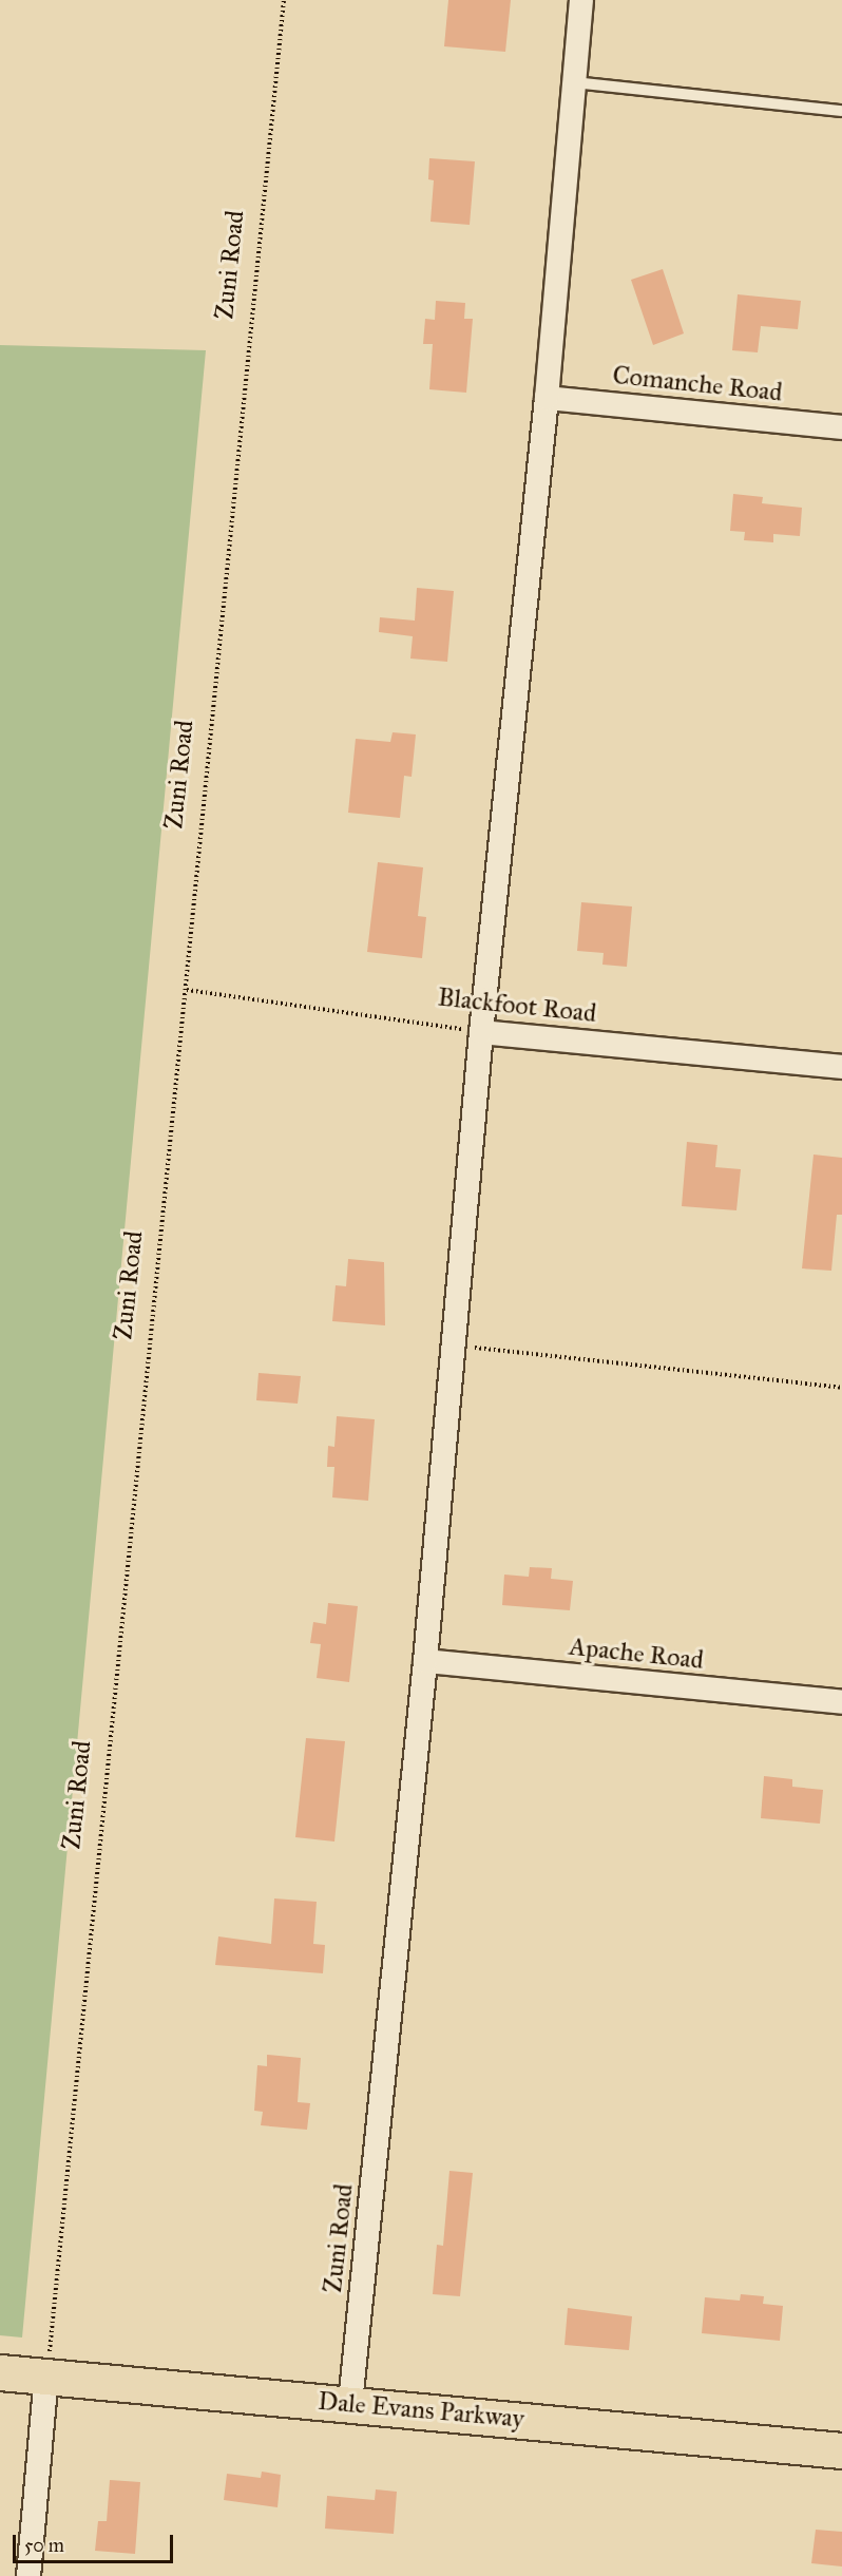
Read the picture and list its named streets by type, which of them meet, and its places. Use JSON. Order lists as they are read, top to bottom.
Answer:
{
  "streets": {
    "main road": ["Dale Evans Parkway"],
    "street": [
      "Zuni Road",
      "Comanche Road",
      "Blackfoot Road",
      "Apache Road"
    ]
  },
  "crossings": [
    ["Zuni Road", "Comanche Road"],
    ["Zuni Road", "Blackfoot Road"],
    ["Zuni Road", "Apache Road"],
    ["Zuni Road", "Dale Evans Parkway"]
  ],
  "scale_bar": "50 m"
}
